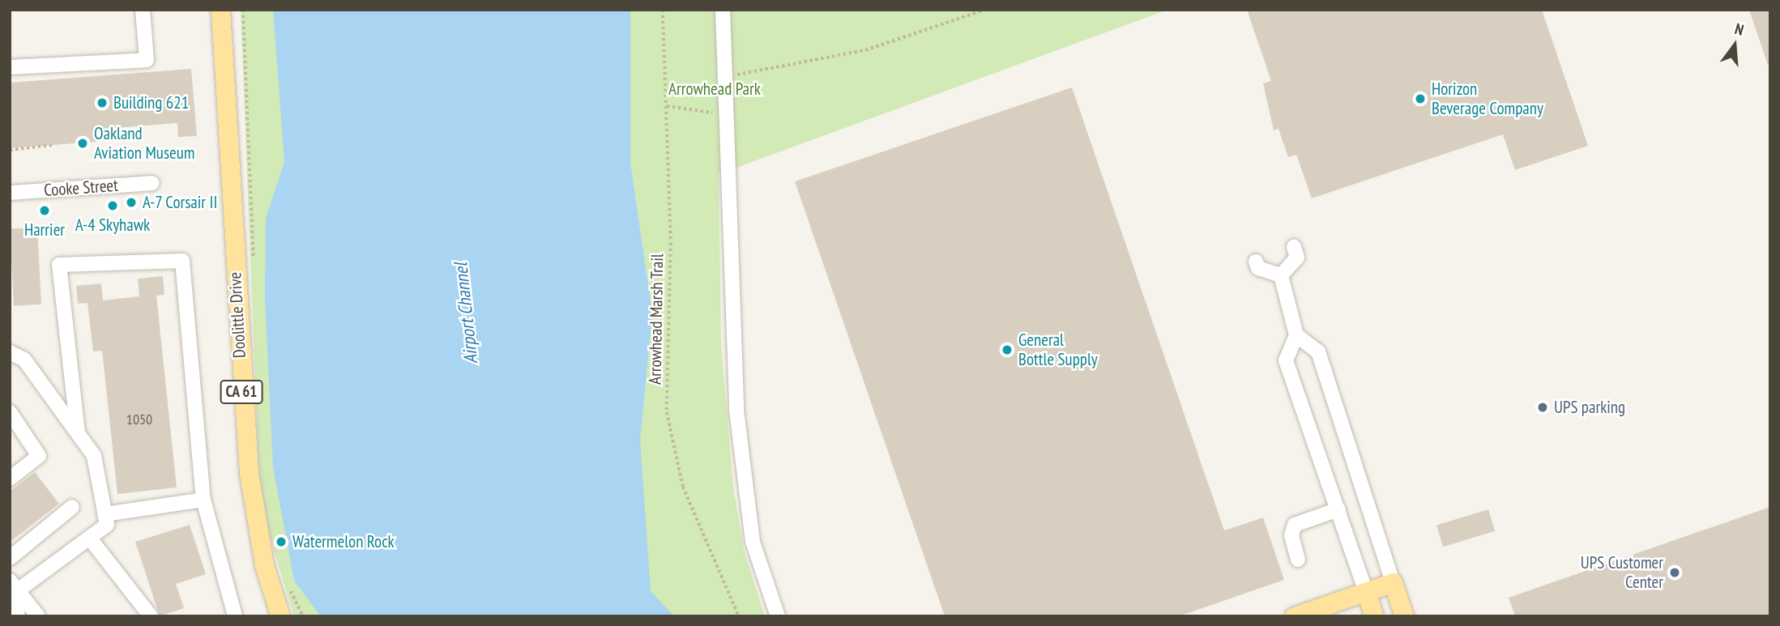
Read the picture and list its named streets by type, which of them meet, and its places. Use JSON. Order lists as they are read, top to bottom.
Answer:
{
  "streets": {
    "main road": ["Doolittle Drive", "CA 61"],
    "street": ["Cooke Street"],
    "path": ["Arrowhead Marsh Trail"]
  },
  "water": ["Airport Channel"],
  "parks": ["Arrowhead Park"],
  "places": [
    "Horizon Beverage Company",
    "Building 621",
    "Oakland Aviation Museum",
    "A-7 Corsair II",
    "A-4 Skyhawk",
    "Harrier",
    "General Bottle Supply",
    "UPS parking",
    "Watermelon Rock",
    "UPS Customer Center"
  ],
  "house_numbers": ["1050"],
  "north": "top"
}
